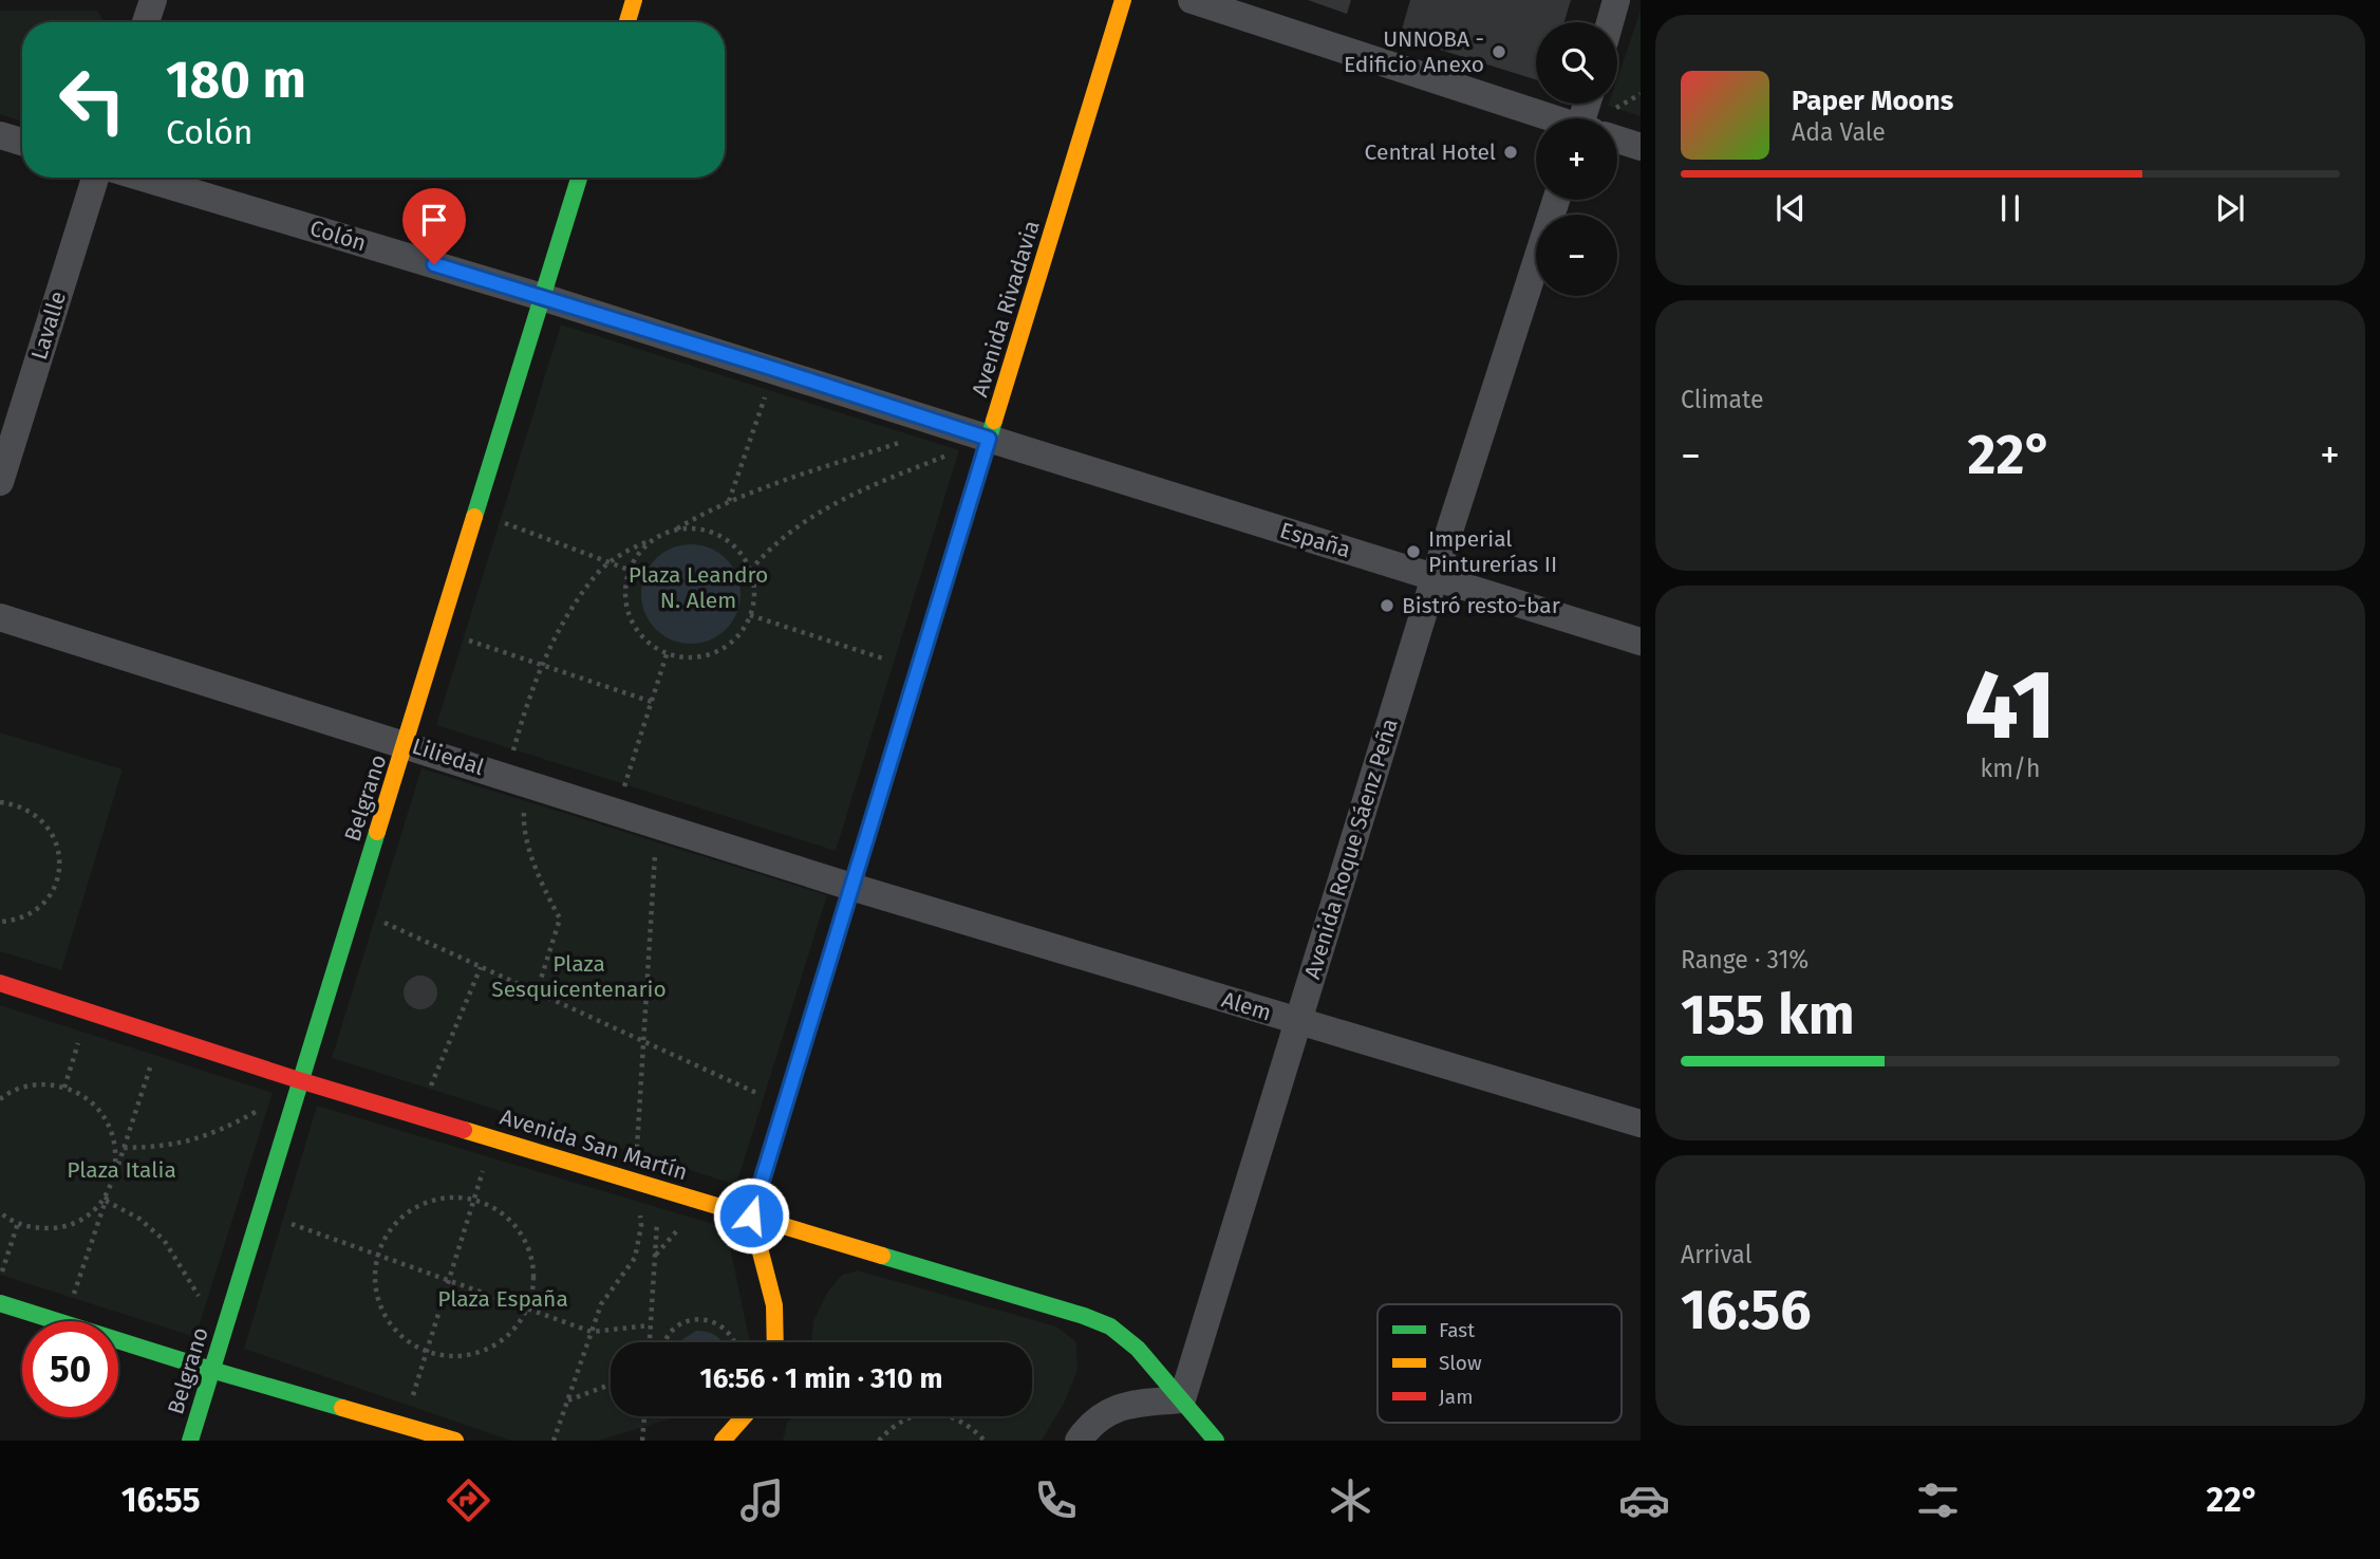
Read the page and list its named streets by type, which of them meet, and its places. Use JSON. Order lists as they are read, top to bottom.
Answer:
{
  "streets": {
    "main road": ["Avenida Rivadavia", "Belgrano", "Avenida San Martín"],
    "street": [
      "Colón",
      "Lavalle",
      "España",
      "Liliedal",
      "Avenida Roque Sáenz Peña",
      "Alem"
    ]
  },
  "crossings": [
    ["Colón", "Avenida Rivadavia"],
    ["Colón", "España"],
    ["Colón", "Belgrano"],
    ["Avenida Rivadavia", "España"],
    ["Avenida Rivadavia", "Liliedal"],
    ["Avenida Rivadavia", "Alem"],
    ["Avenida Rivadavia", "Avenida San Martín"],
    ["España", "Avenida Roque Sáenz Peña"],
    ["Liliedal", "Belgrano"],
    ["Liliedal", "Alem"],
    ["Belgrano", "Avenida San Martín"],
    ["Avenida Roque Sáenz Peña", "Alem"],
    ["Avenida Roque Sáenz Peña", "Avenida San Martín"]
  ],
  "parks": [
    "Plaza Leandro N. Alem",
    "Plaza Sesquicentenario",
    "Plaza Italia",
    "Plaza España"
  ],
  "places": [
    "UNNOBA - Edificio Anexo",
    "Central Hotel",
    "Imperial Pinturerías II",
    "Bistró resto-bar"
  ],
  "legend": ["Fast", "Slow", "Jam"],
  "page": {
    "map_buttons": ["+", "−"],
    "turn": ["180 m", "Colón"],
    "song": ["Paper Moons", "Ada Vale"],
    "tile": [
      "Climate",
      ["41", "km/h"],
      ["Range · 31%", "155 km"],
      ["Arrival", "16:56"]
    ],
    "heat": ["−", "22°", "+"],
    "limit": "50",
    "trip": "16:56 · 1 min · 310 m",
    "tabs": ["16:55", "22°"]
  }
}
